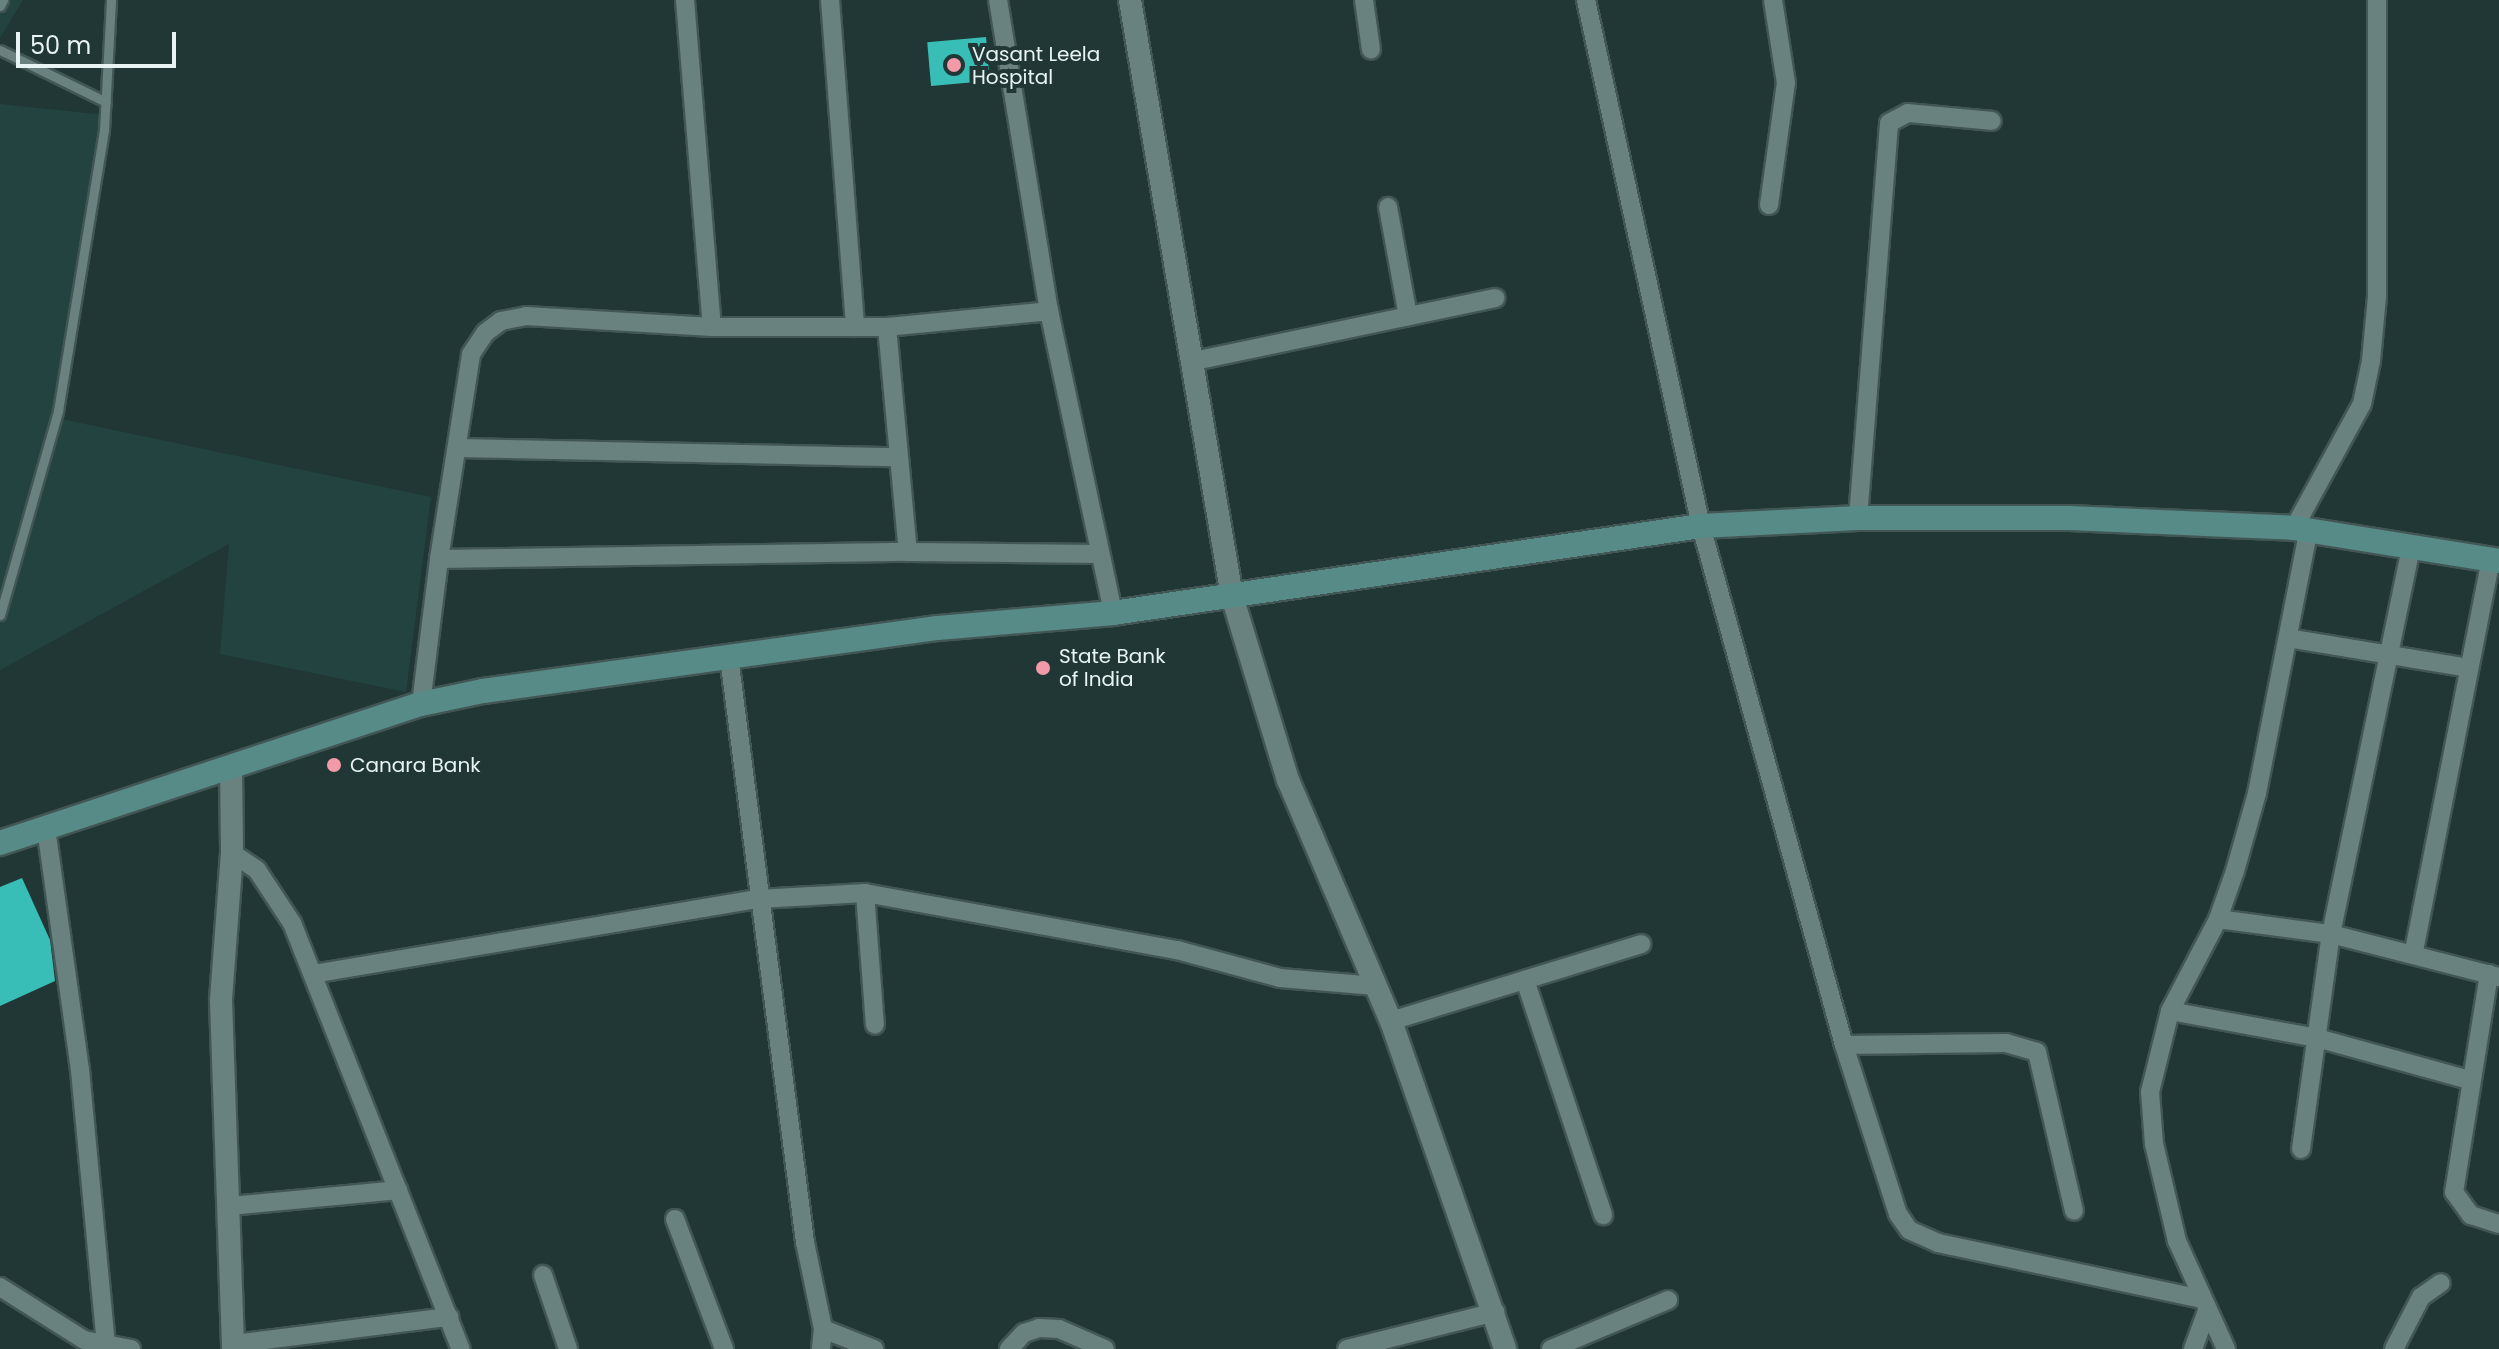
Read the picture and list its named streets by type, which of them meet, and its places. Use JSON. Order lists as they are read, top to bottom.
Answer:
{
  "places": ["Vasant Leela Hospital", "State Bank of India", "Canara Bank"],
  "scale_bar": "50 m"
}
